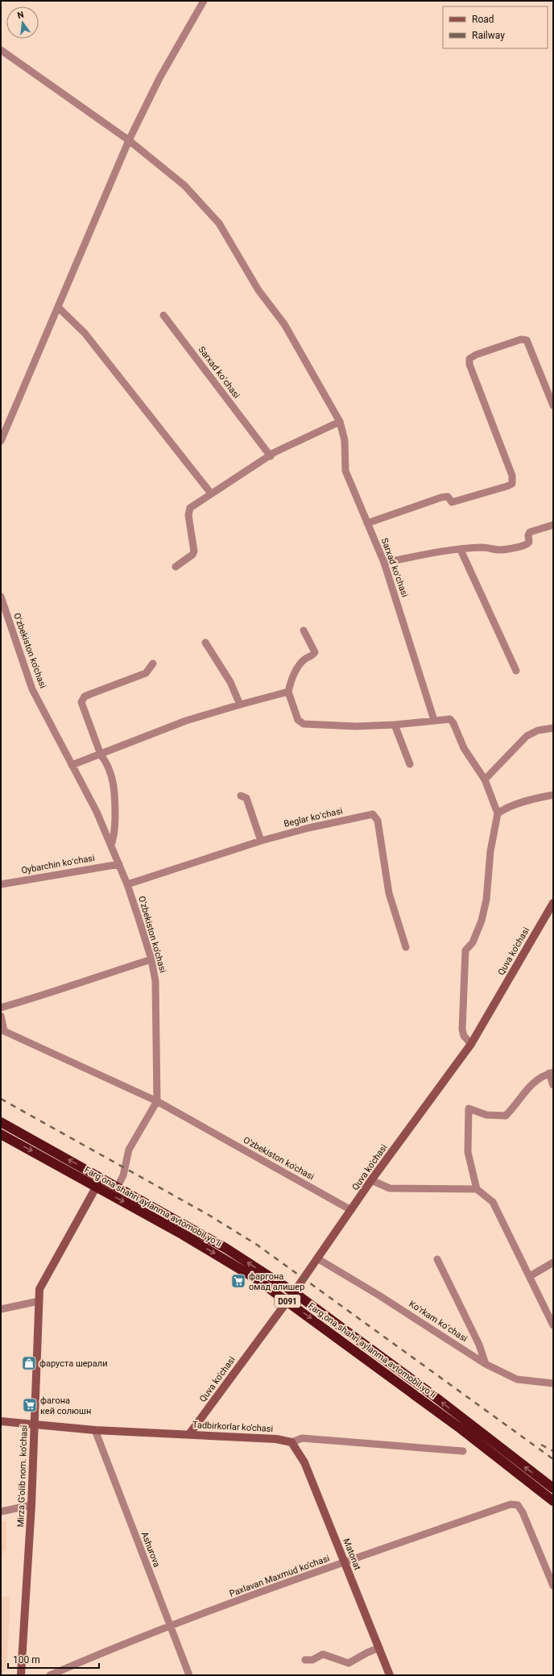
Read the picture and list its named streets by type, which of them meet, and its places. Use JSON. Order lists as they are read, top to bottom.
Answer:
{
  "streets": {
    "highway": ["Fargʻona shahri aylanma avtomobil yoʻli", "D091"],
    "main road": [
      "Quva ko'chasi",
      "Tadbirkorlar ko'chasi",
      "Mirza G‘olib nom. ko‘chasi",
      "Matonat"
    ],
    "street": [
      "Sarxad koʻchasi",
      "O'zbekiston ko'chasi",
      "Beglar koʻchasi",
      "Oybarchin koʻchasi",
      "Koʻrkam koʻchasi",
      "Ashurova",
      "Paxlavan Maxmud ko'chasi"
    ]
  },
  "crossings": [
    ["O'zbekiston ko'chasi", "Beglar koʻchasi"],
    ["O'zbekiston ko'chasi", "Oybarchin koʻchasi"],
    ["O'zbekiston ko'chasi", "Quva ko'chasi"],
    ["Quva ko'chasi", "Fargʻona shahri aylanma avtomobil yoʻli"],
    ["Quva ko'chasi", "Koʻrkam koʻchasi"],
    ["Quva ko'chasi", "Tadbirkorlar ko'chasi"],
    ["Fargʻona shahri aylanma avtomobil yoʻli", "Mirza G‘olib nom. ko‘chasi"],
    ["Tadbirkorlar ko'chasi", "Mirza G‘olib nom. ko‘chasi"],
    ["Tadbirkorlar ko'chasi", "Ashurova"],
    ["Tadbirkorlar ko'chasi", "Matonat"],
    ["Ashurova", "Paxlavan Maxmud ko'chasi"],
    ["Matonat", "Paxlavan Maxmud ko'chasi"]
  ],
  "places": {
    "supermarket": ["фаргона омад алишер", "фагона кей солюшн"],
    "shop": ["фаруста шерали"]
  },
  "legend": ["Road", "Railway"],
  "scale_bar": "100 m",
  "north": "top"
}
